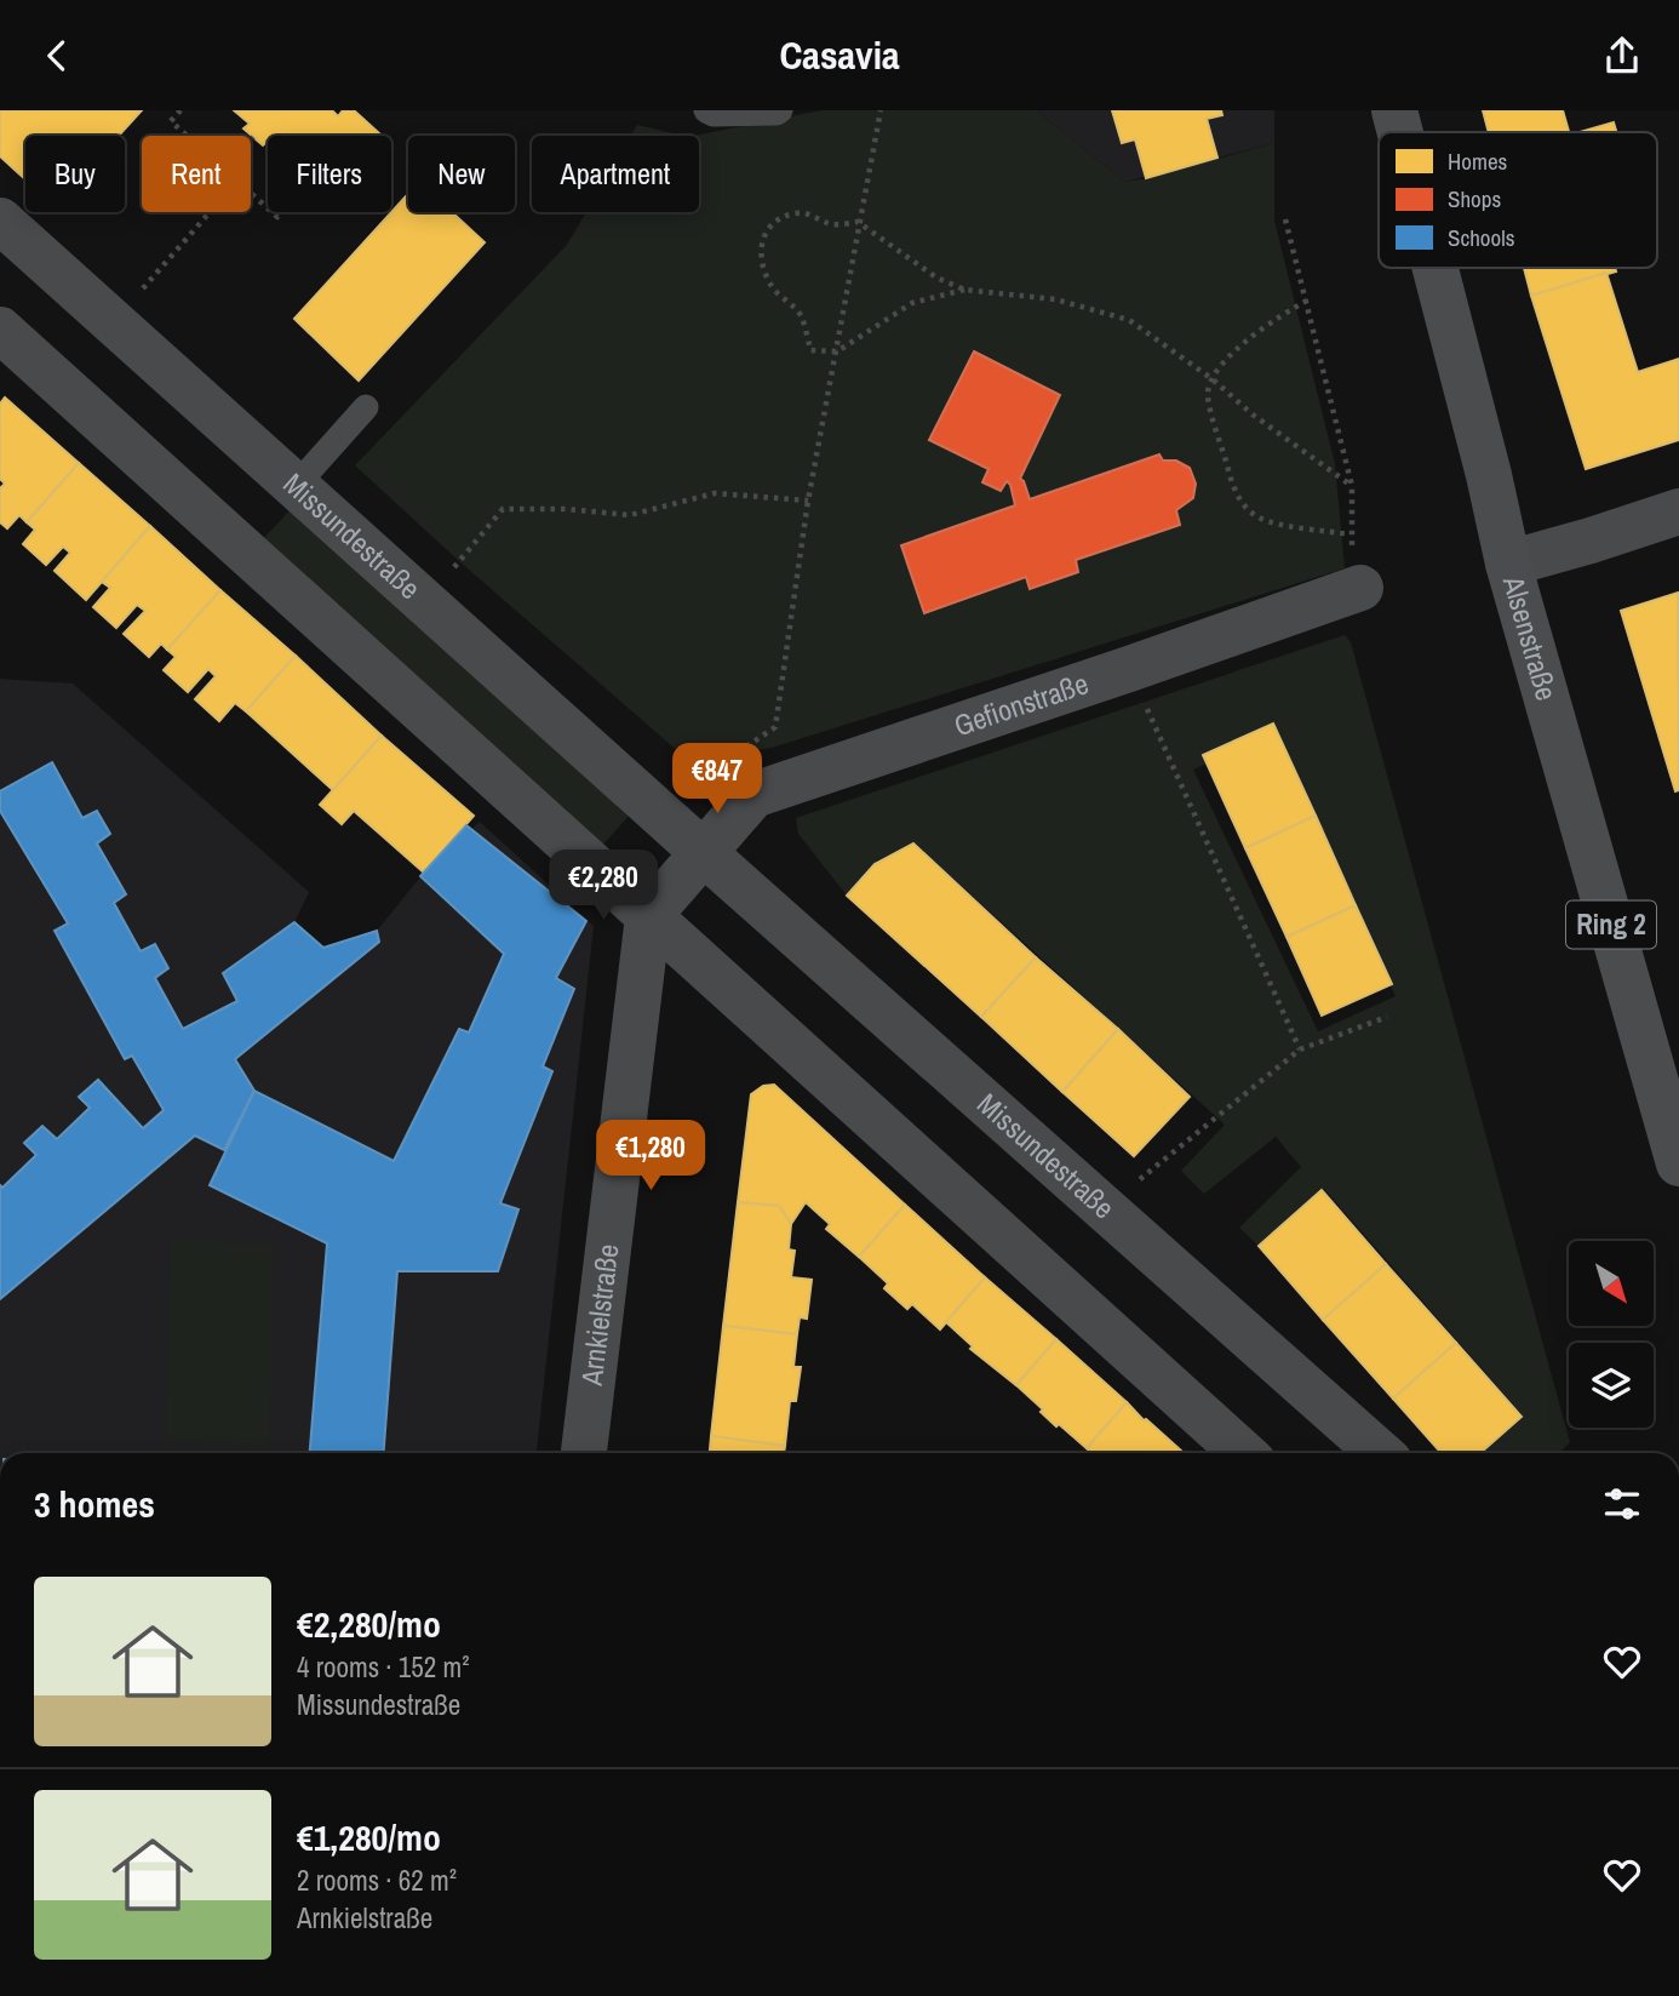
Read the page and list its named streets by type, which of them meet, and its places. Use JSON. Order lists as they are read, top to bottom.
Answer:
{
  "streets": {
    "main road": ["Alsenstraße", "Ring 2"],
    "street": ["Missundestraße", "Gefionstraße", "Arnkielstraße"]
  },
  "crossings": [
    ["Missundestraße", "Gefionstraße"]
  ],
  "legend": ["Homes", "Shops", "Schools"],
  "north": "bottom right",
  "page": {
    "header": "Casavia",
    "chip": [
      "Buy",
      "Rent",
      "Filters",
      "New",
      "Apartment"
    ],
    "price": ["€847", "€2,280", "€1,280"],
    "heading": "3 homes",
    "list": [
      {
        "name": "€2,280/mo",
        "note": "4 rooms · 152 m² · Missundestraße"
      },
      {
        "name": "€1,280/mo",
        "note": "2 rooms · 62 m² · Arnkielstraße"
      }
    ]
  }
}
